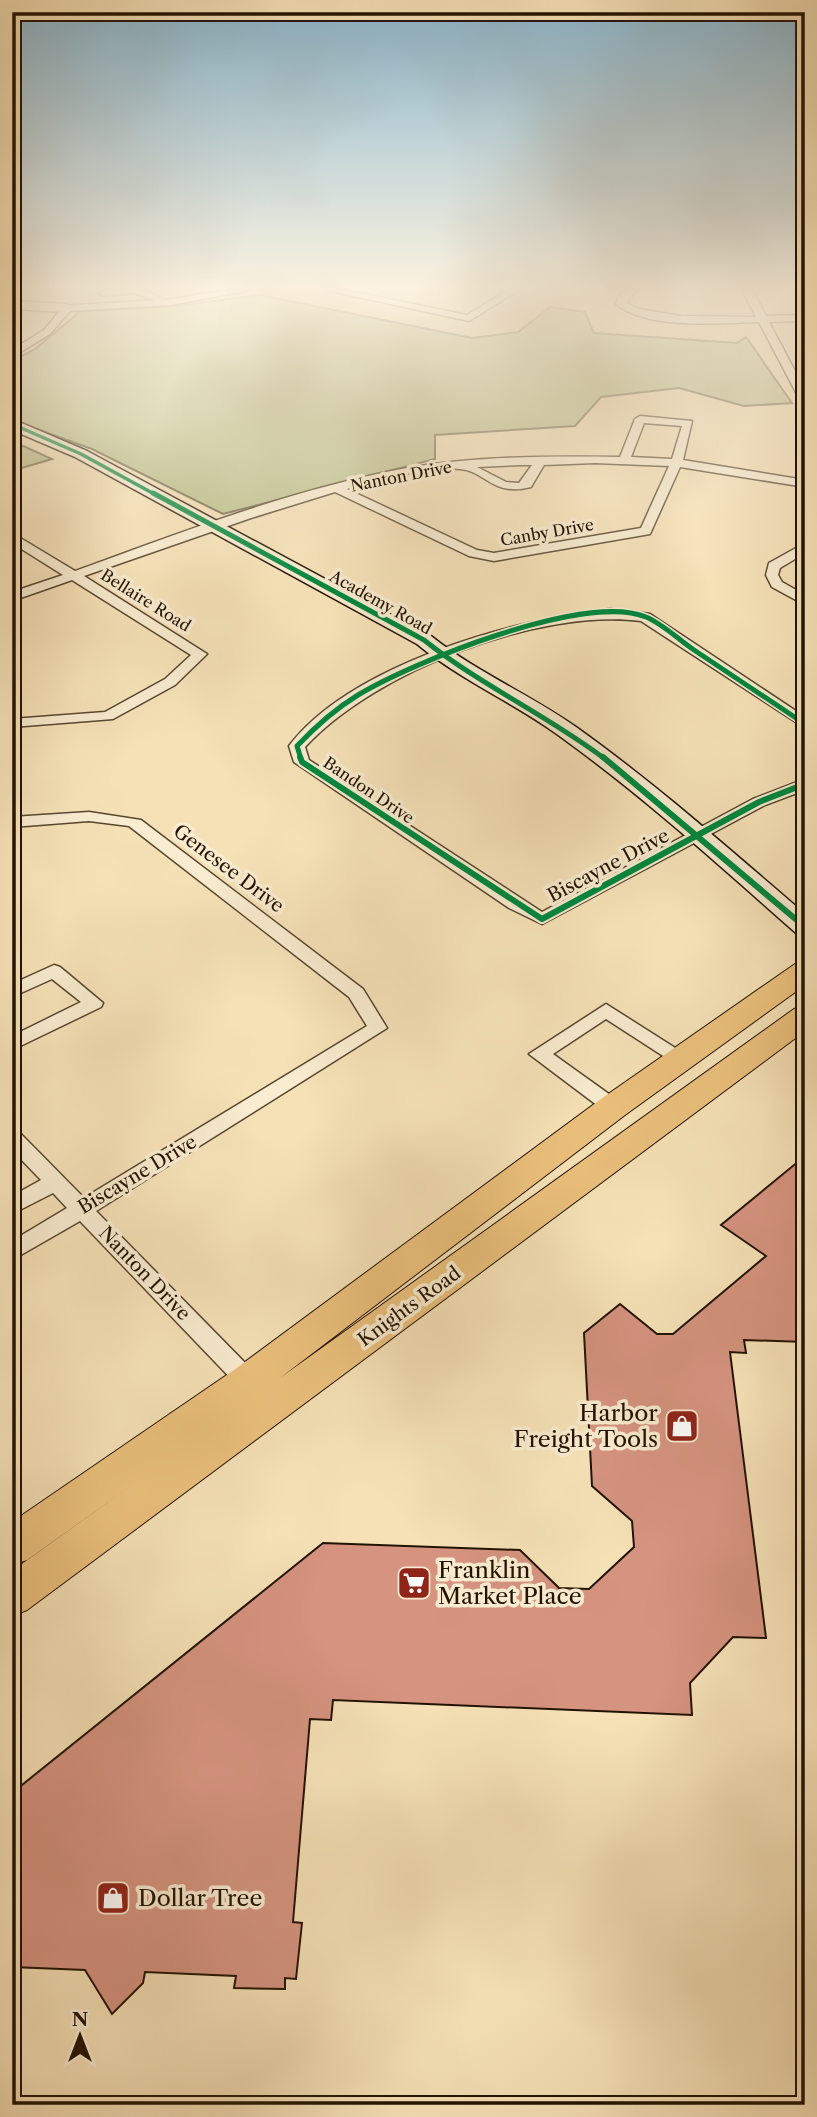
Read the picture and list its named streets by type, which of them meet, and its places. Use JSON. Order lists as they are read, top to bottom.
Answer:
{
  "streets": {
    "main road": ["Academy Road", "Knights Road"],
    "street": [
      "Nanton Drive",
      "Canby Drive",
      "Bellaire Road",
      "Bandon Drive",
      "Biscayne Drive",
      "Genesee Drive"
    ]
  },
  "crossings": [
    ["Nanton Drive", "Canby Drive"],
    ["Nanton Drive", "Bellaire Road"],
    ["Nanton Drive", "Academy Road"],
    ["Nanton Drive", "Biscayne Drive"],
    ["Nanton Drive", "Knights Road"],
    ["Academy Road", "Bandon Drive"],
    ["Academy Road", "Biscayne Drive"],
    ["Bandon Drive", "Biscayne Drive"],
    ["Biscayne Drive", "Genesee Drive"]
  ],
  "places": {
    "shop": ["Harbor Freight Tools", "Dollar Tree"],
    "supermarket": ["Franklin Market Place"]
  },
  "north": "top"
}
